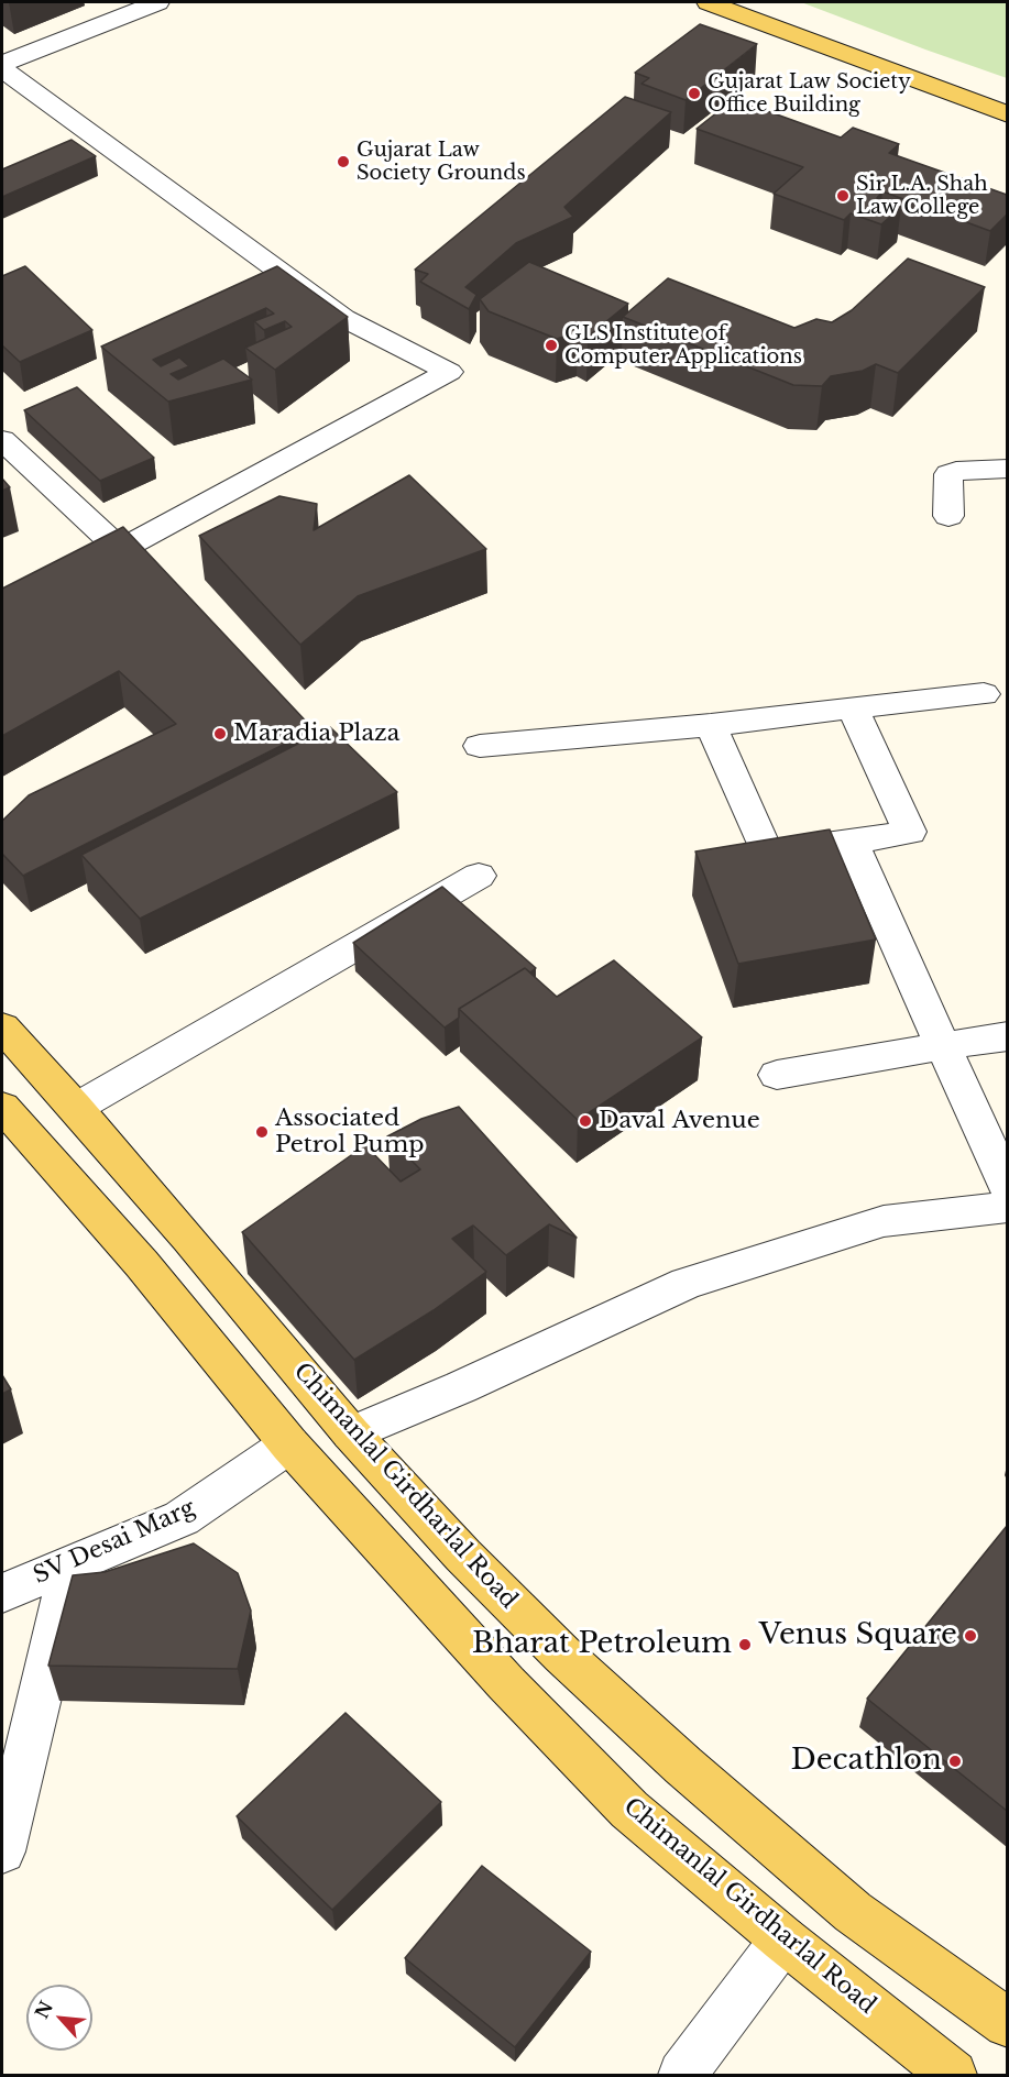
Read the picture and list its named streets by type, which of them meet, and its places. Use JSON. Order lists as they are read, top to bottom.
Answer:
{
  "streets": {
    "main road": ["Chimanlal Girdharlal Road"],
    "street": ["SV Desai Marg"]
  },
  "crossings": [
    ["Chimanlal Girdharlal Road", "SV Desai Marg"]
  ],
  "places": [
    "Gujarat Law Society Office Building",
    "Gujarat Law Society Grounds",
    "Sir L.A. Shah Law College",
    "GLS Institute of Computer Applications",
    "Maradia Plaza",
    "Daval Avenue",
    "Associated Petrol Pump",
    "Venus Square",
    "Bharat Petroleum",
    "Decathlon"
  ],
  "north": "top left"
}
